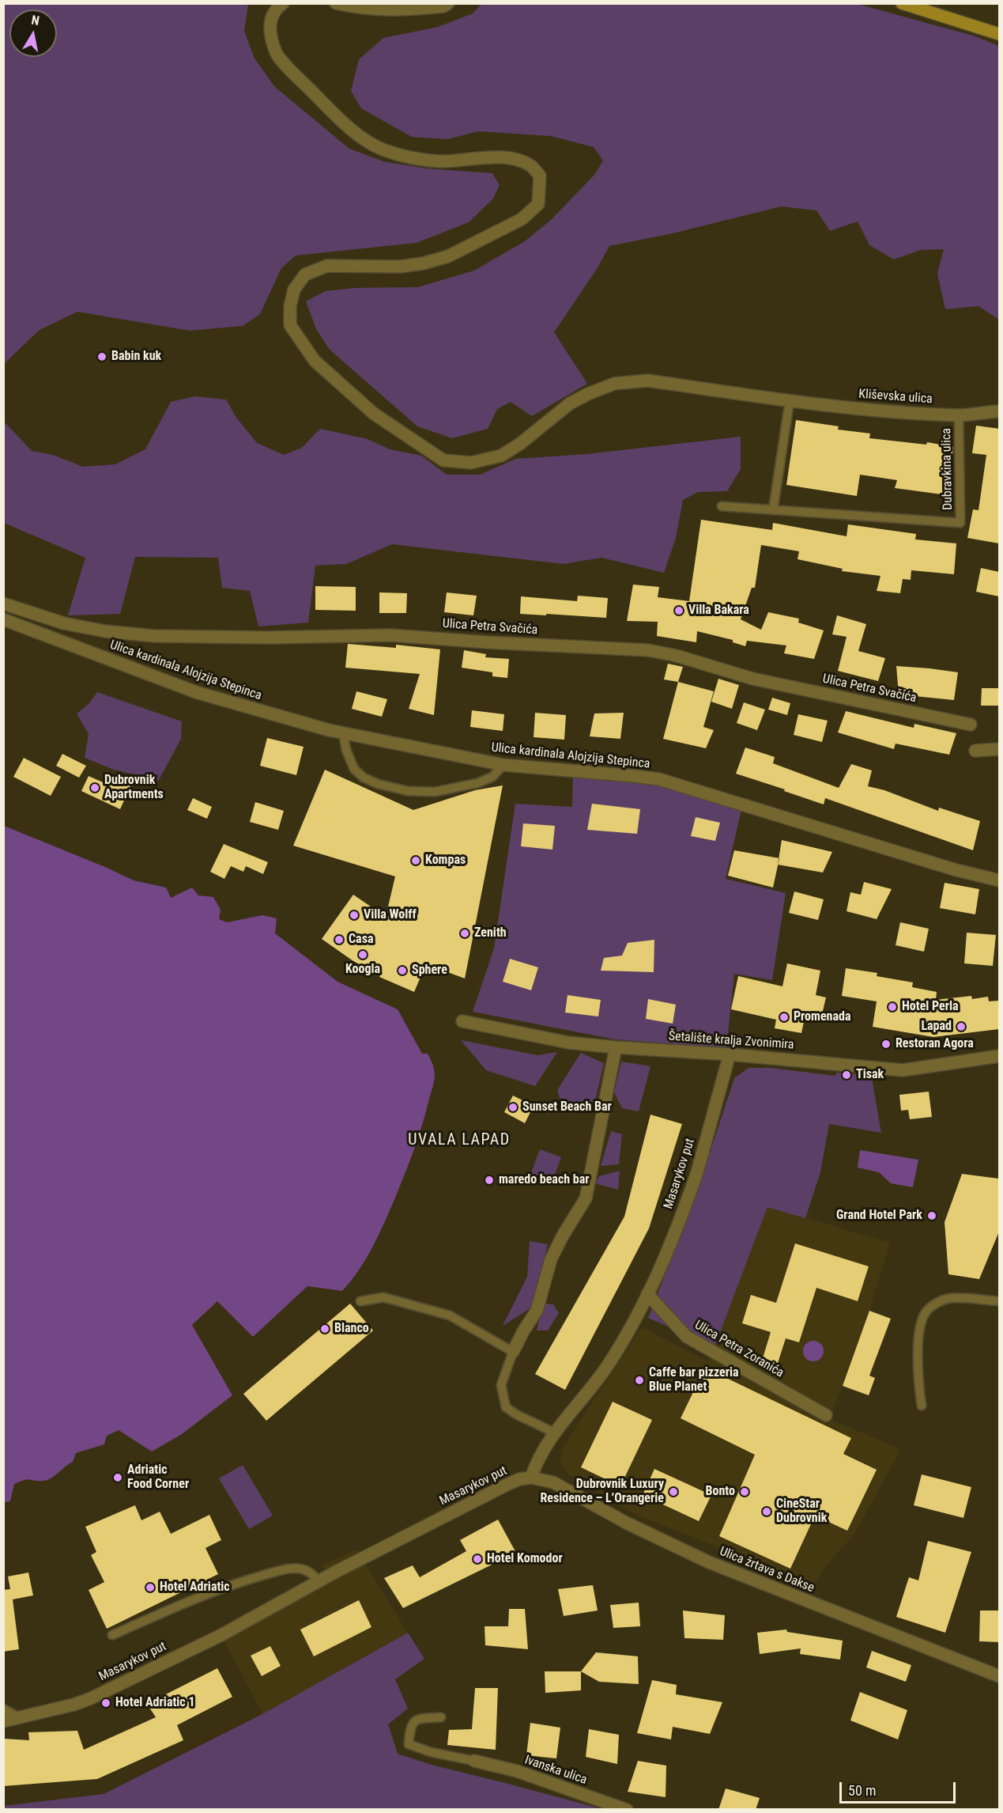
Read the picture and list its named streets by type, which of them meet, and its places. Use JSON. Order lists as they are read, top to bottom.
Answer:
{
  "streets": {
    "street": [
      "Kliševska ulica",
      "Ulica Petra Svačića",
      "Ulica kardinala Alojzija Stepinca",
      "Šetalište kralja Zvonimira",
      "Masarykov put",
      "Ulica Petra Zoranića",
      "Ulica žrtava s Dakse",
      "Ivanska ulica"
    ],
    "lane": ["Dubravkina ulica"]
  },
  "crossings": [
    ["Kliševska ulica", "Dubravkina ulica"],
    ["Šetalište kralja Zvonimira", "Masarykov put"],
    ["Masarykov put", "Ulica Petra Zoranića"],
    ["Masarykov put", "Ulica žrtava s Dakse"]
  ],
  "districts": ["UVALA LAPAD"],
  "places": [
    "Babin kuk",
    "Villa Bakara",
    "Dubrovnik Apartments",
    "Kompas",
    "Villa Wolff",
    "Zenith",
    "Casa",
    "Koogla",
    "Sphere",
    "Hotel Perla",
    "Promenada",
    "Lapad",
    "Restoran Agora",
    "Tisak",
    "Sunset Beach Bar",
    "maredo beach bar",
    "Grand Hotel Park",
    "Blanco",
    "Caffe bar pizzeria Blue Planet",
    "Adriatic Food Corner",
    "Dubrovnik Luxury Residence – L’Orangerie",
    "Bonto",
    "CineStar Dubrovnik",
    "Hotel Komodor",
    "Hotel Adriatic",
    "Hotel Adriatic 1"
  ],
  "scale_bar": "50 m",
  "north": "top"
}
